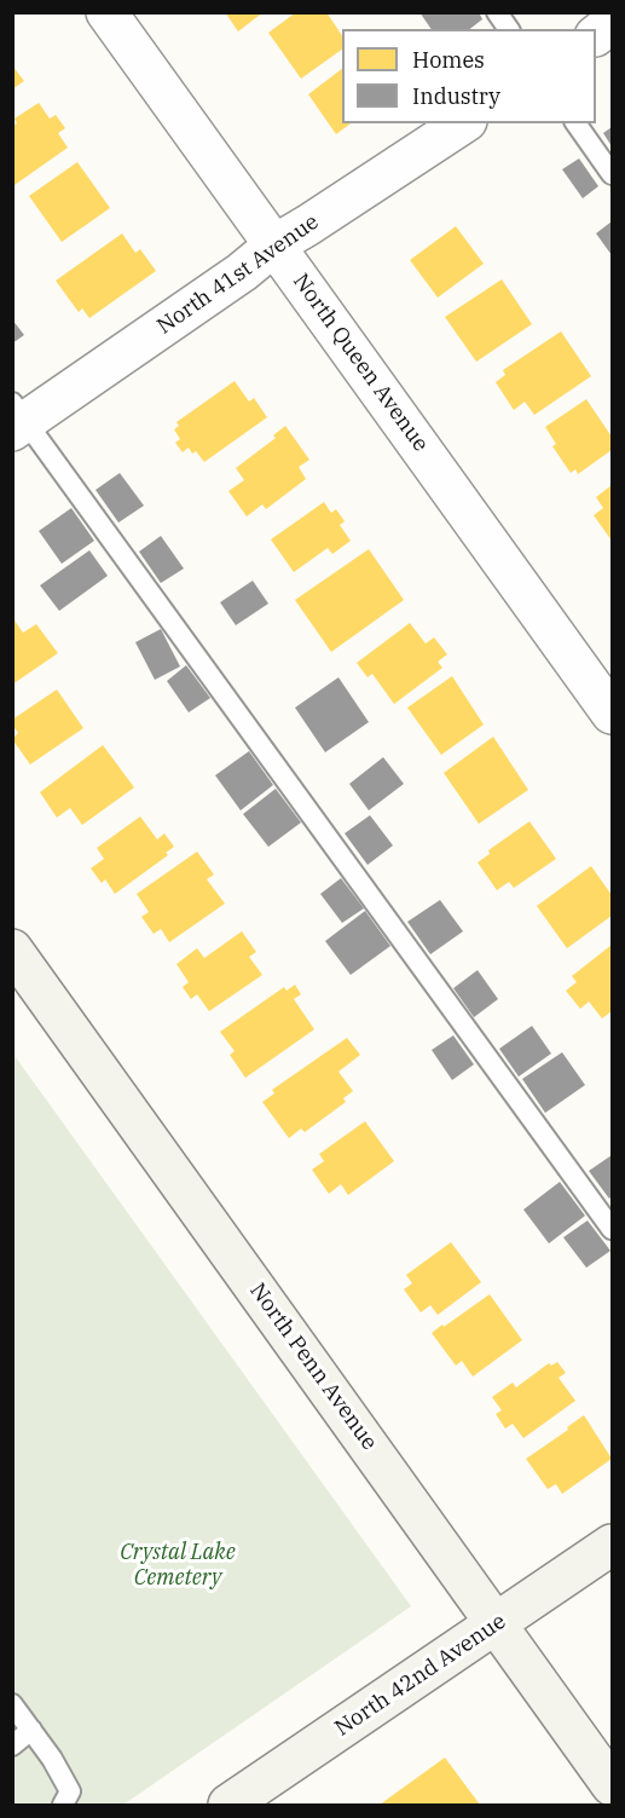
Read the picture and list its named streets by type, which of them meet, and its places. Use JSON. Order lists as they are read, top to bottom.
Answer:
{
  "streets": {
    "main road": ["North Penn Avenue", "North 42nd Avenue"],
    "street": ["North 41st Avenue", "North Queen Avenue"]
  },
  "crossings": [
    ["North 41st Avenue", "North Queen Avenue"],
    ["North Penn Avenue", "North 42nd Avenue"]
  ],
  "parks": ["Crystal Lake Cemetery"],
  "legend": ["Homes", "Industry"]
}
